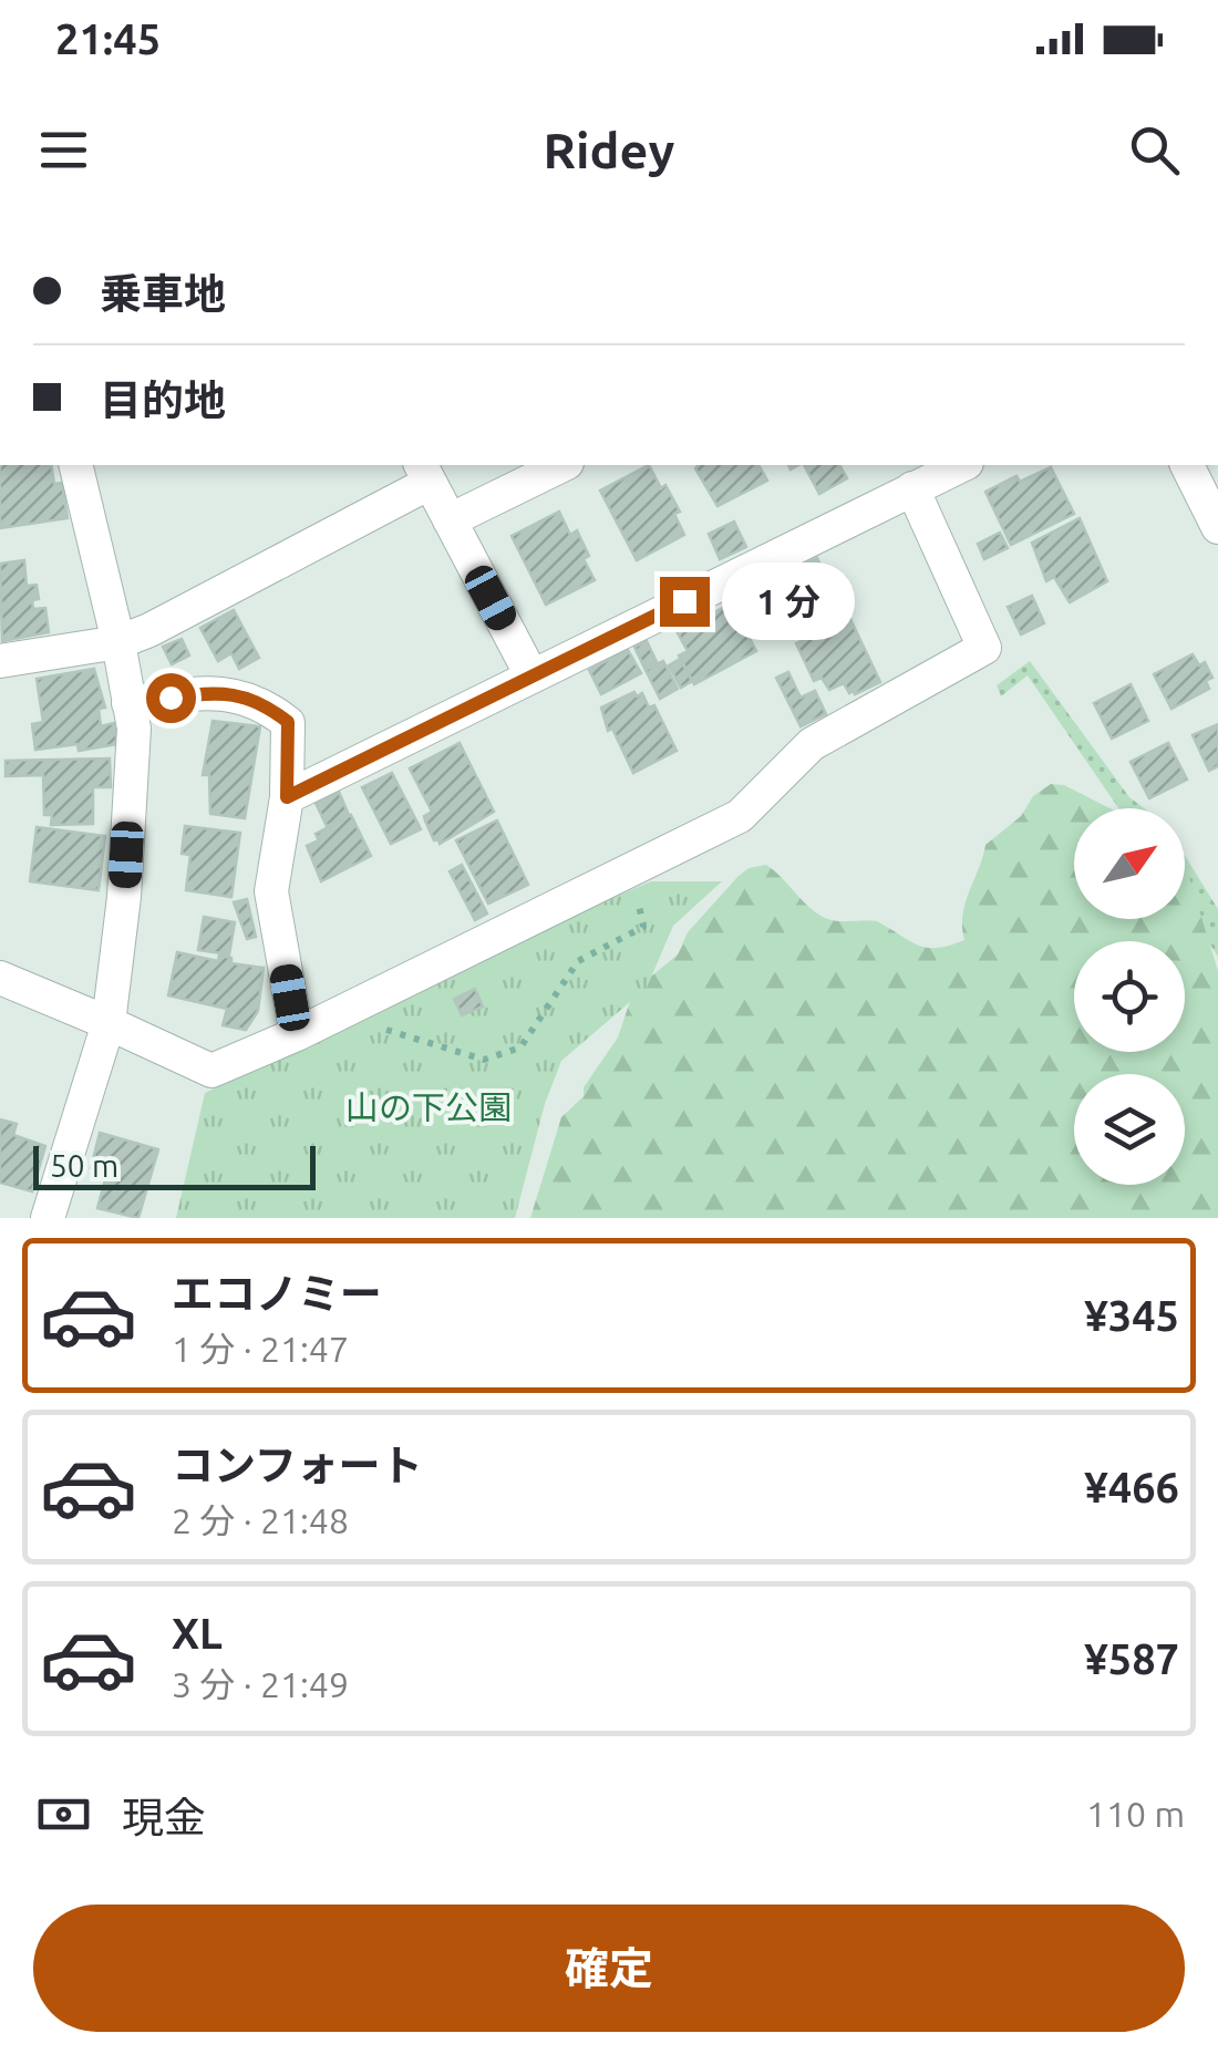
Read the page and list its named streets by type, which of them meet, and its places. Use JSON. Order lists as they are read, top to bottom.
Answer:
{
  "parks": ["山の下公園"],
  "scale_bar": "50 m",
  "north": "top right",
  "page": {
    "status": "21:45",
    "header": "Ridey",
    "banner": ["乗車地", "目的地"],
    "bubble": "1 分",
    "scale": "50 m",
    "list": [
      {
        "name": "エコノミー",
        "note": "1 分 · 21:47",
        "value": "¥345"
      },
      {
        "name": "コンフォート",
        "note": "2 分 · 21:48",
        "value": "¥466"
      },
      {
        "name": "XL",
        "note": "3 分 · 21:49",
        "value": "¥587"
      }
    ],
    "pay": ["現金", "110 m"],
    "buttons": "確定"
  }
}
